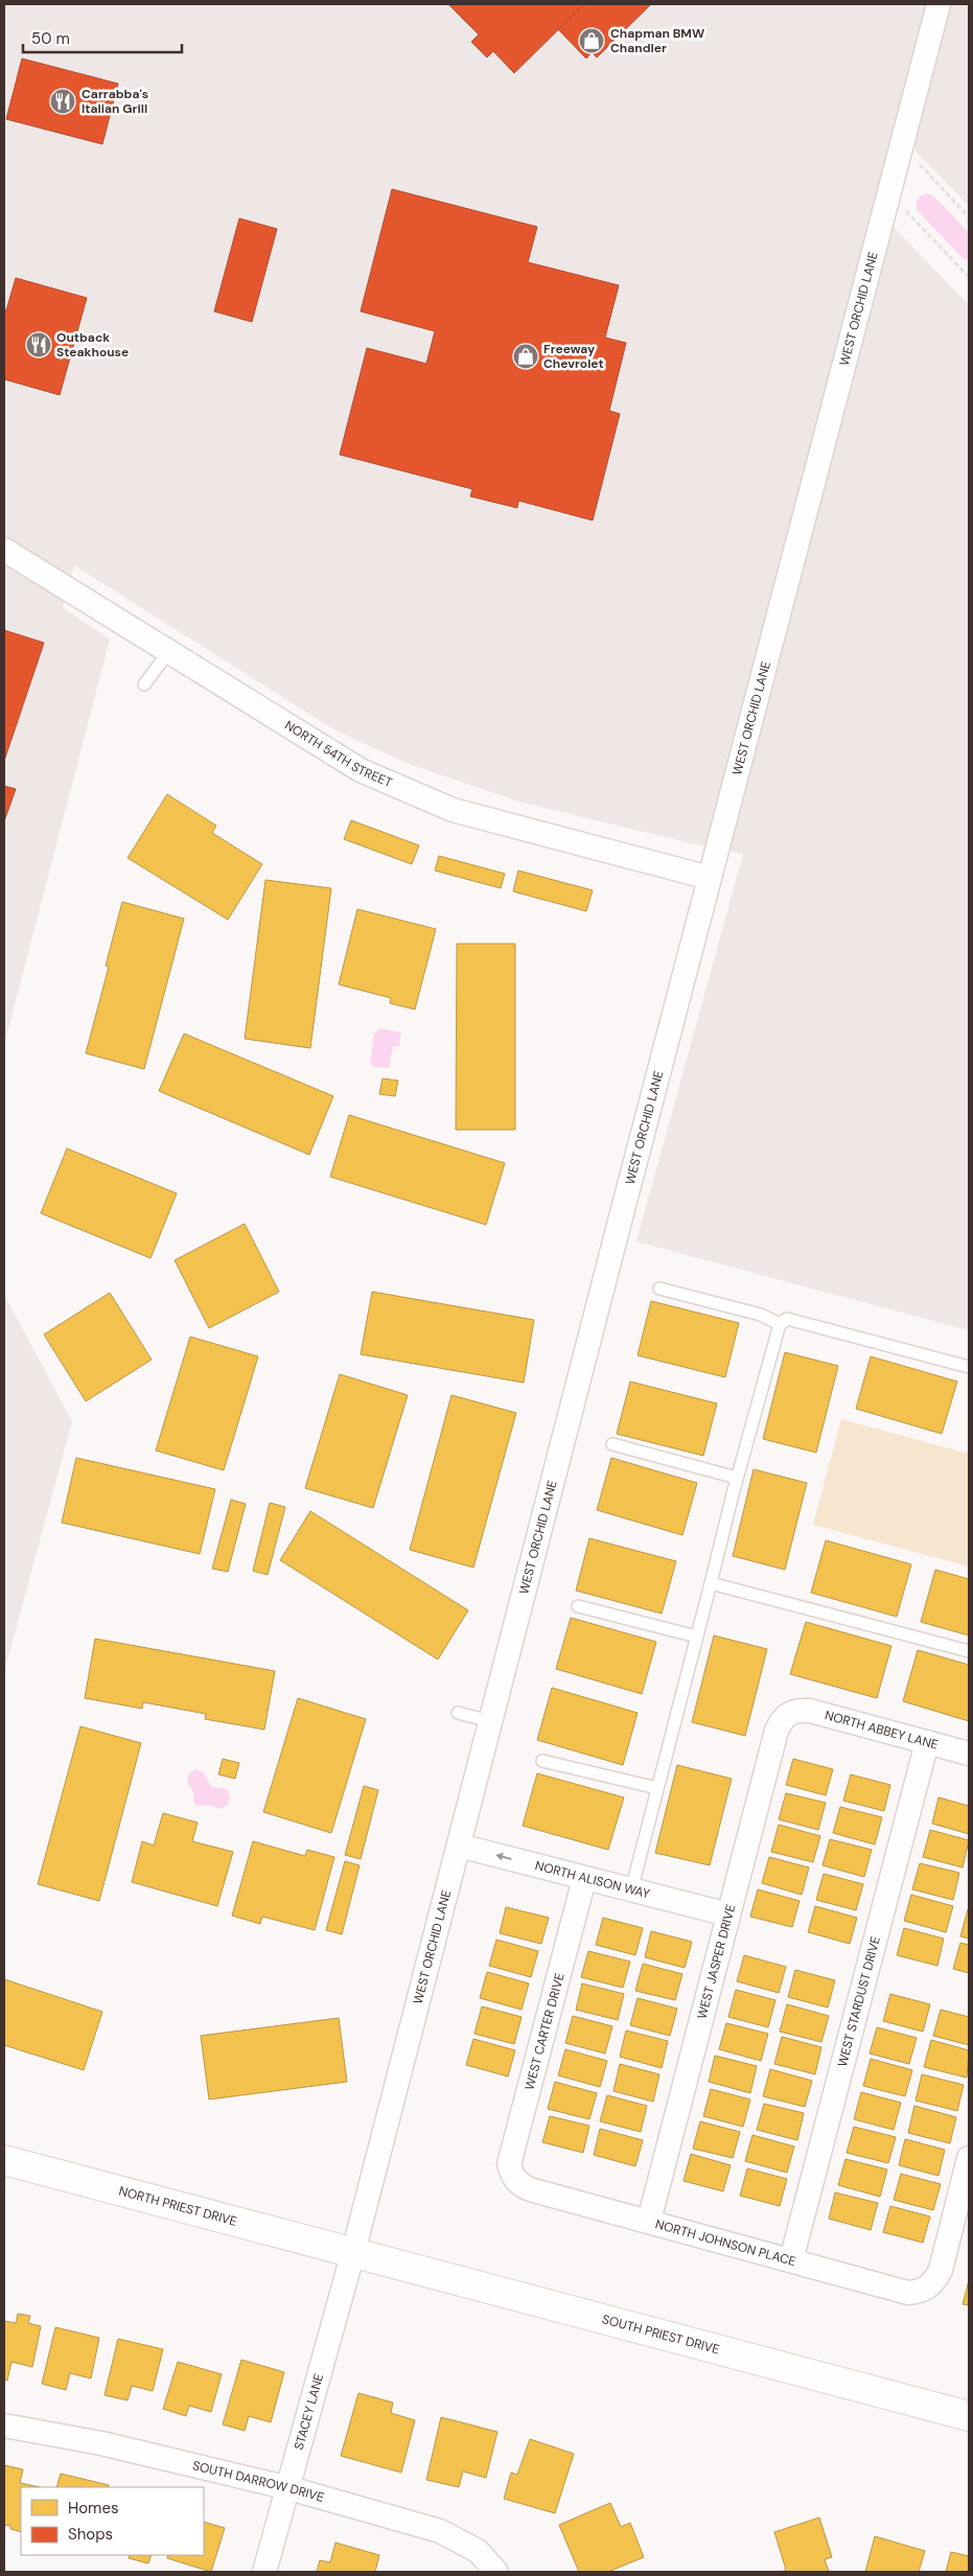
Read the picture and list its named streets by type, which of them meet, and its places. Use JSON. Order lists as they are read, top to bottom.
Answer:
{
  "streets": {
    "main road": ["NORTH PRIEST DRIVE", "SOUTH PRIEST DRIVE"],
    "street": [
      "WEST ORCHID LANE",
      "NORTH 54TH STREET",
      "NORTH ABBEY LANE",
      "NORTH ALISON WAY",
      "WEST JASPER DRIVE",
      "WEST STARDUST DRIVE",
      "WEST CARTER DRIVE",
      "NORTH JOHNSON PLACE",
      "STACEY LANE",
      "SOUTH DARROW DRIVE"
    ]
  },
  "crossings": [
    ["WEST ORCHID LANE", "NORTH 54TH STREET"],
    ["WEST ORCHID LANE", "NORTH ALISON WAY"],
    ["WEST ORCHID LANE", "NORTH PRIEST DRIVE"],
    ["WEST ORCHID LANE", "SOUTH PRIEST DRIVE"],
    ["WEST ORCHID LANE", "STACEY LANE"],
    ["NORTH ABBEY LANE", "WEST JASPER DRIVE"],
    ["NORTH ABBEY LANE", "WEST STARDUST DRIVE"],
    ["NORTH ALISON WAY", "WEST JASPER DRIVE"],
    ["NORTH ALISON WAY", "WEST CARTER DRIVE"],
    ["WEST JASPER DRIVE", "NORTH JOHNSON PLACE"],
    ["WEST STARDUST DRIVE", "NORTH JOHNSON PLACE"],
    ["WEST CARTER DRIVE", "NORTH JOHNSON PLACE"],
    ["NORTH PRIEST DRIVE", "SOUTH PRIEST DRIVE"],
    ["NORTH PRIEST DRIVE", "STACEY LANE"],
    ["SOUTH PRIEST DRIVE", "STACEY LANE"],
    ["STACEY LANE", "SOUTH DARROW DRIVE"]
  ],
  "one_way": ["NORTH ALISON WAY"],
  "places": {
    "shop": ["Chapman BMW Chandler", "Freeway Chevrolet"],
    "restaurant": ["Carrabba's Italian Grill", "Outback Steakhouse"]
  },
  "legend": ["Homes", "Shops"],
  "scale_bar": "50 m"
}
